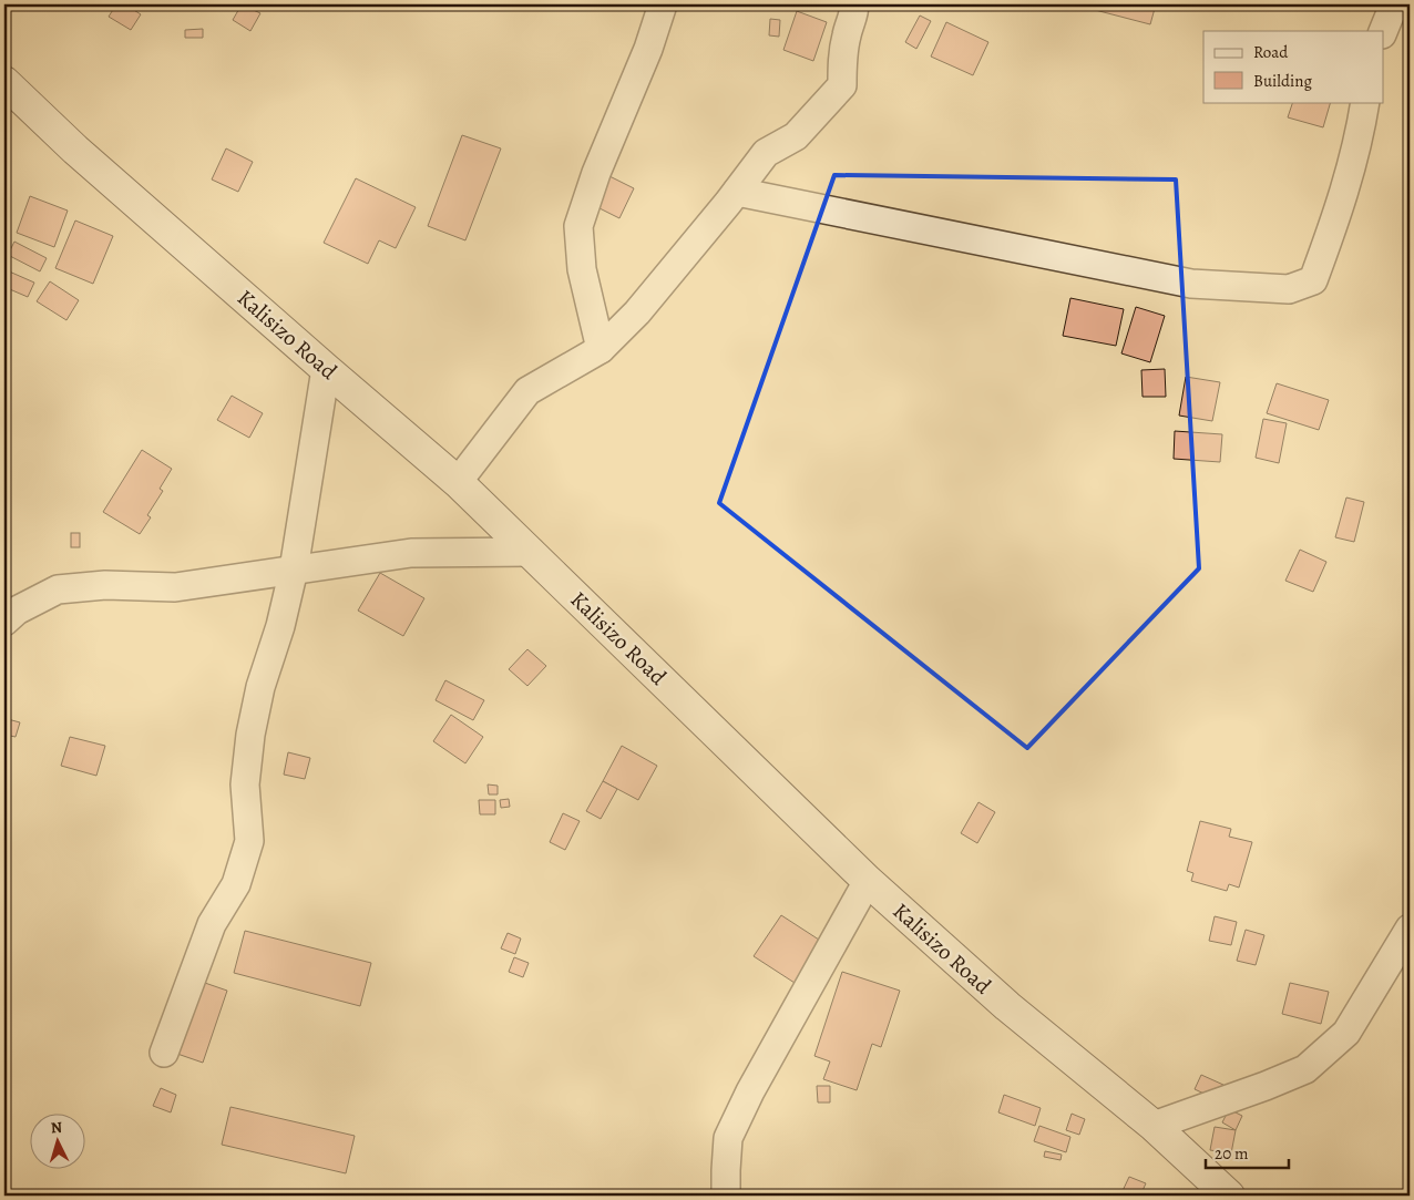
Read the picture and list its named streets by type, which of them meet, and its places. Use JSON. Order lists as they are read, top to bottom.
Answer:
{
  "streets": {
    "street": ["Kalisizo Road"]
  },
  "legend": ["Road", "Building"],
  "scale_bar": "20 m",
  "north": "top"
}
